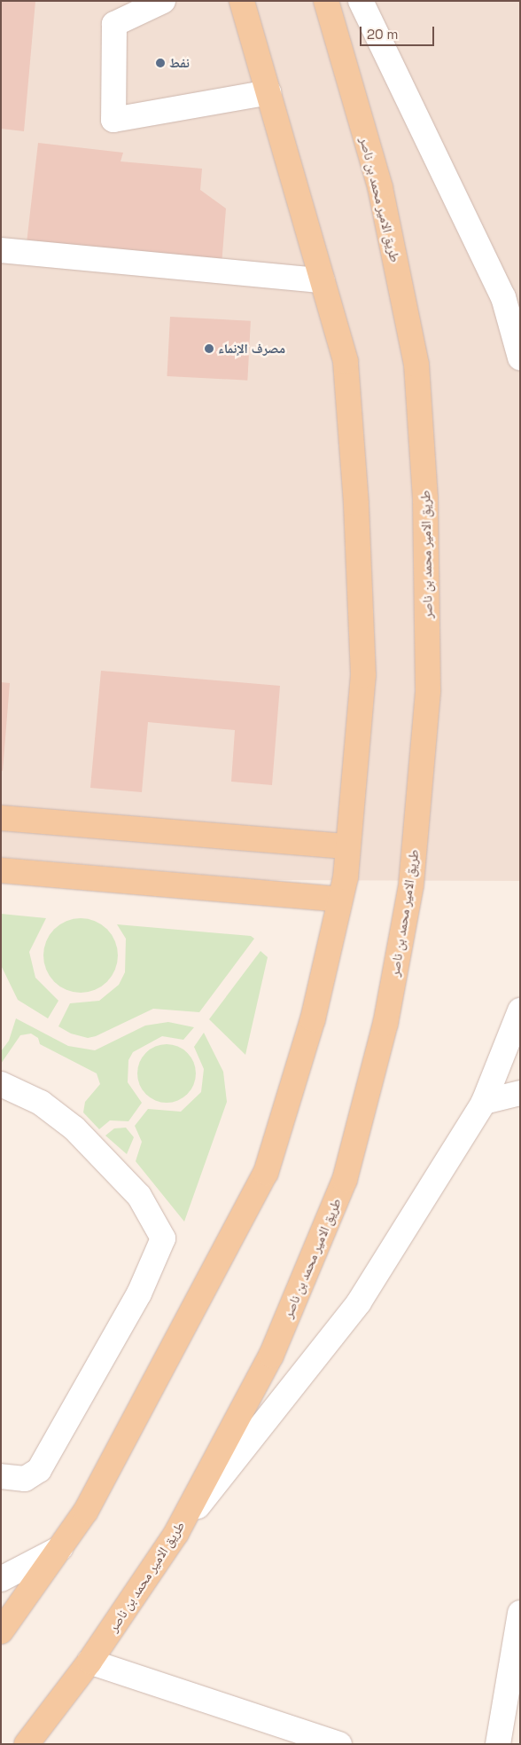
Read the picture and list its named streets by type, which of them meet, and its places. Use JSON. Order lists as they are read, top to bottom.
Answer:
{
  "streets": {
    "main road": ["طريق الامير محمد بن ناصر"]
  },
  "places": ["نفط", "مصرف الإنماء"],
  "scale_bar": "20 m"
}
